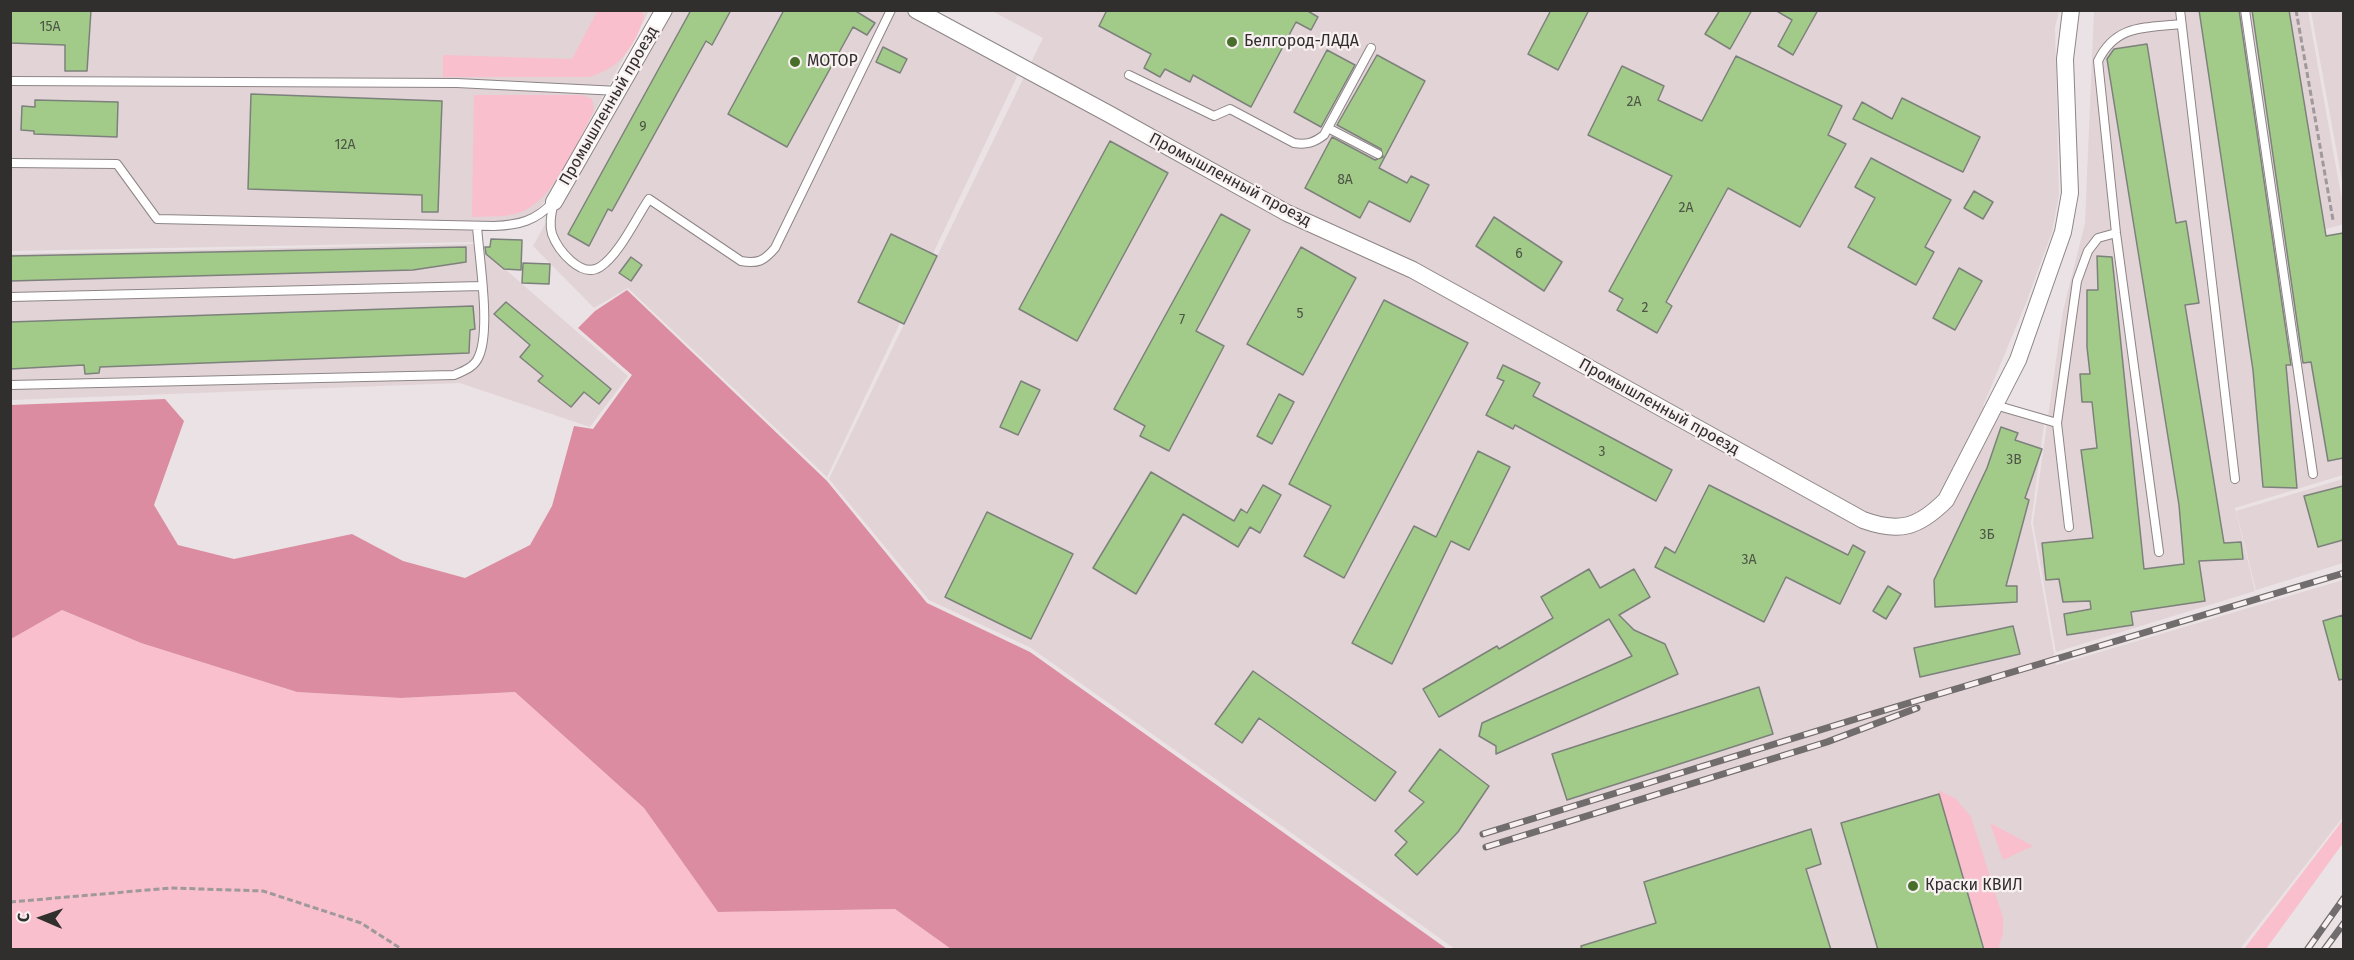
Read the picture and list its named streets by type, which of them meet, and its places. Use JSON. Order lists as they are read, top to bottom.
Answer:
{
  "streets": {
    "street": ["Промышленный проезд"]
  },
  "places": ["Белгород-ЛАДА", "МОТОР", "Краски КВИЛ"],
  "house_numbers": [
    "15А",
    "2А",
    "9",
    "12А",
    "8А",
    "2А",
    "6",
    "2",
    "5",
    "7",
    "3",
    "3В",
    "3Б",
    "3А"
  ],
  "north": "left"
}
